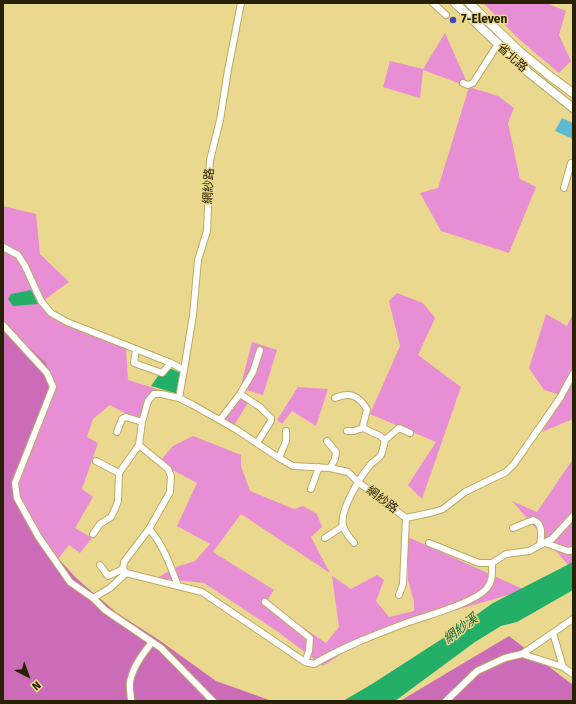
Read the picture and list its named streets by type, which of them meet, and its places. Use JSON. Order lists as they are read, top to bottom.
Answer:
{
  "streets": {
    "main road": ["省北路"],
    "street": ["網紗路"]
  },
  "water": ["網紗溪"],
  "places": ["7-Eleven"],
  "north": "bottom right"
}
